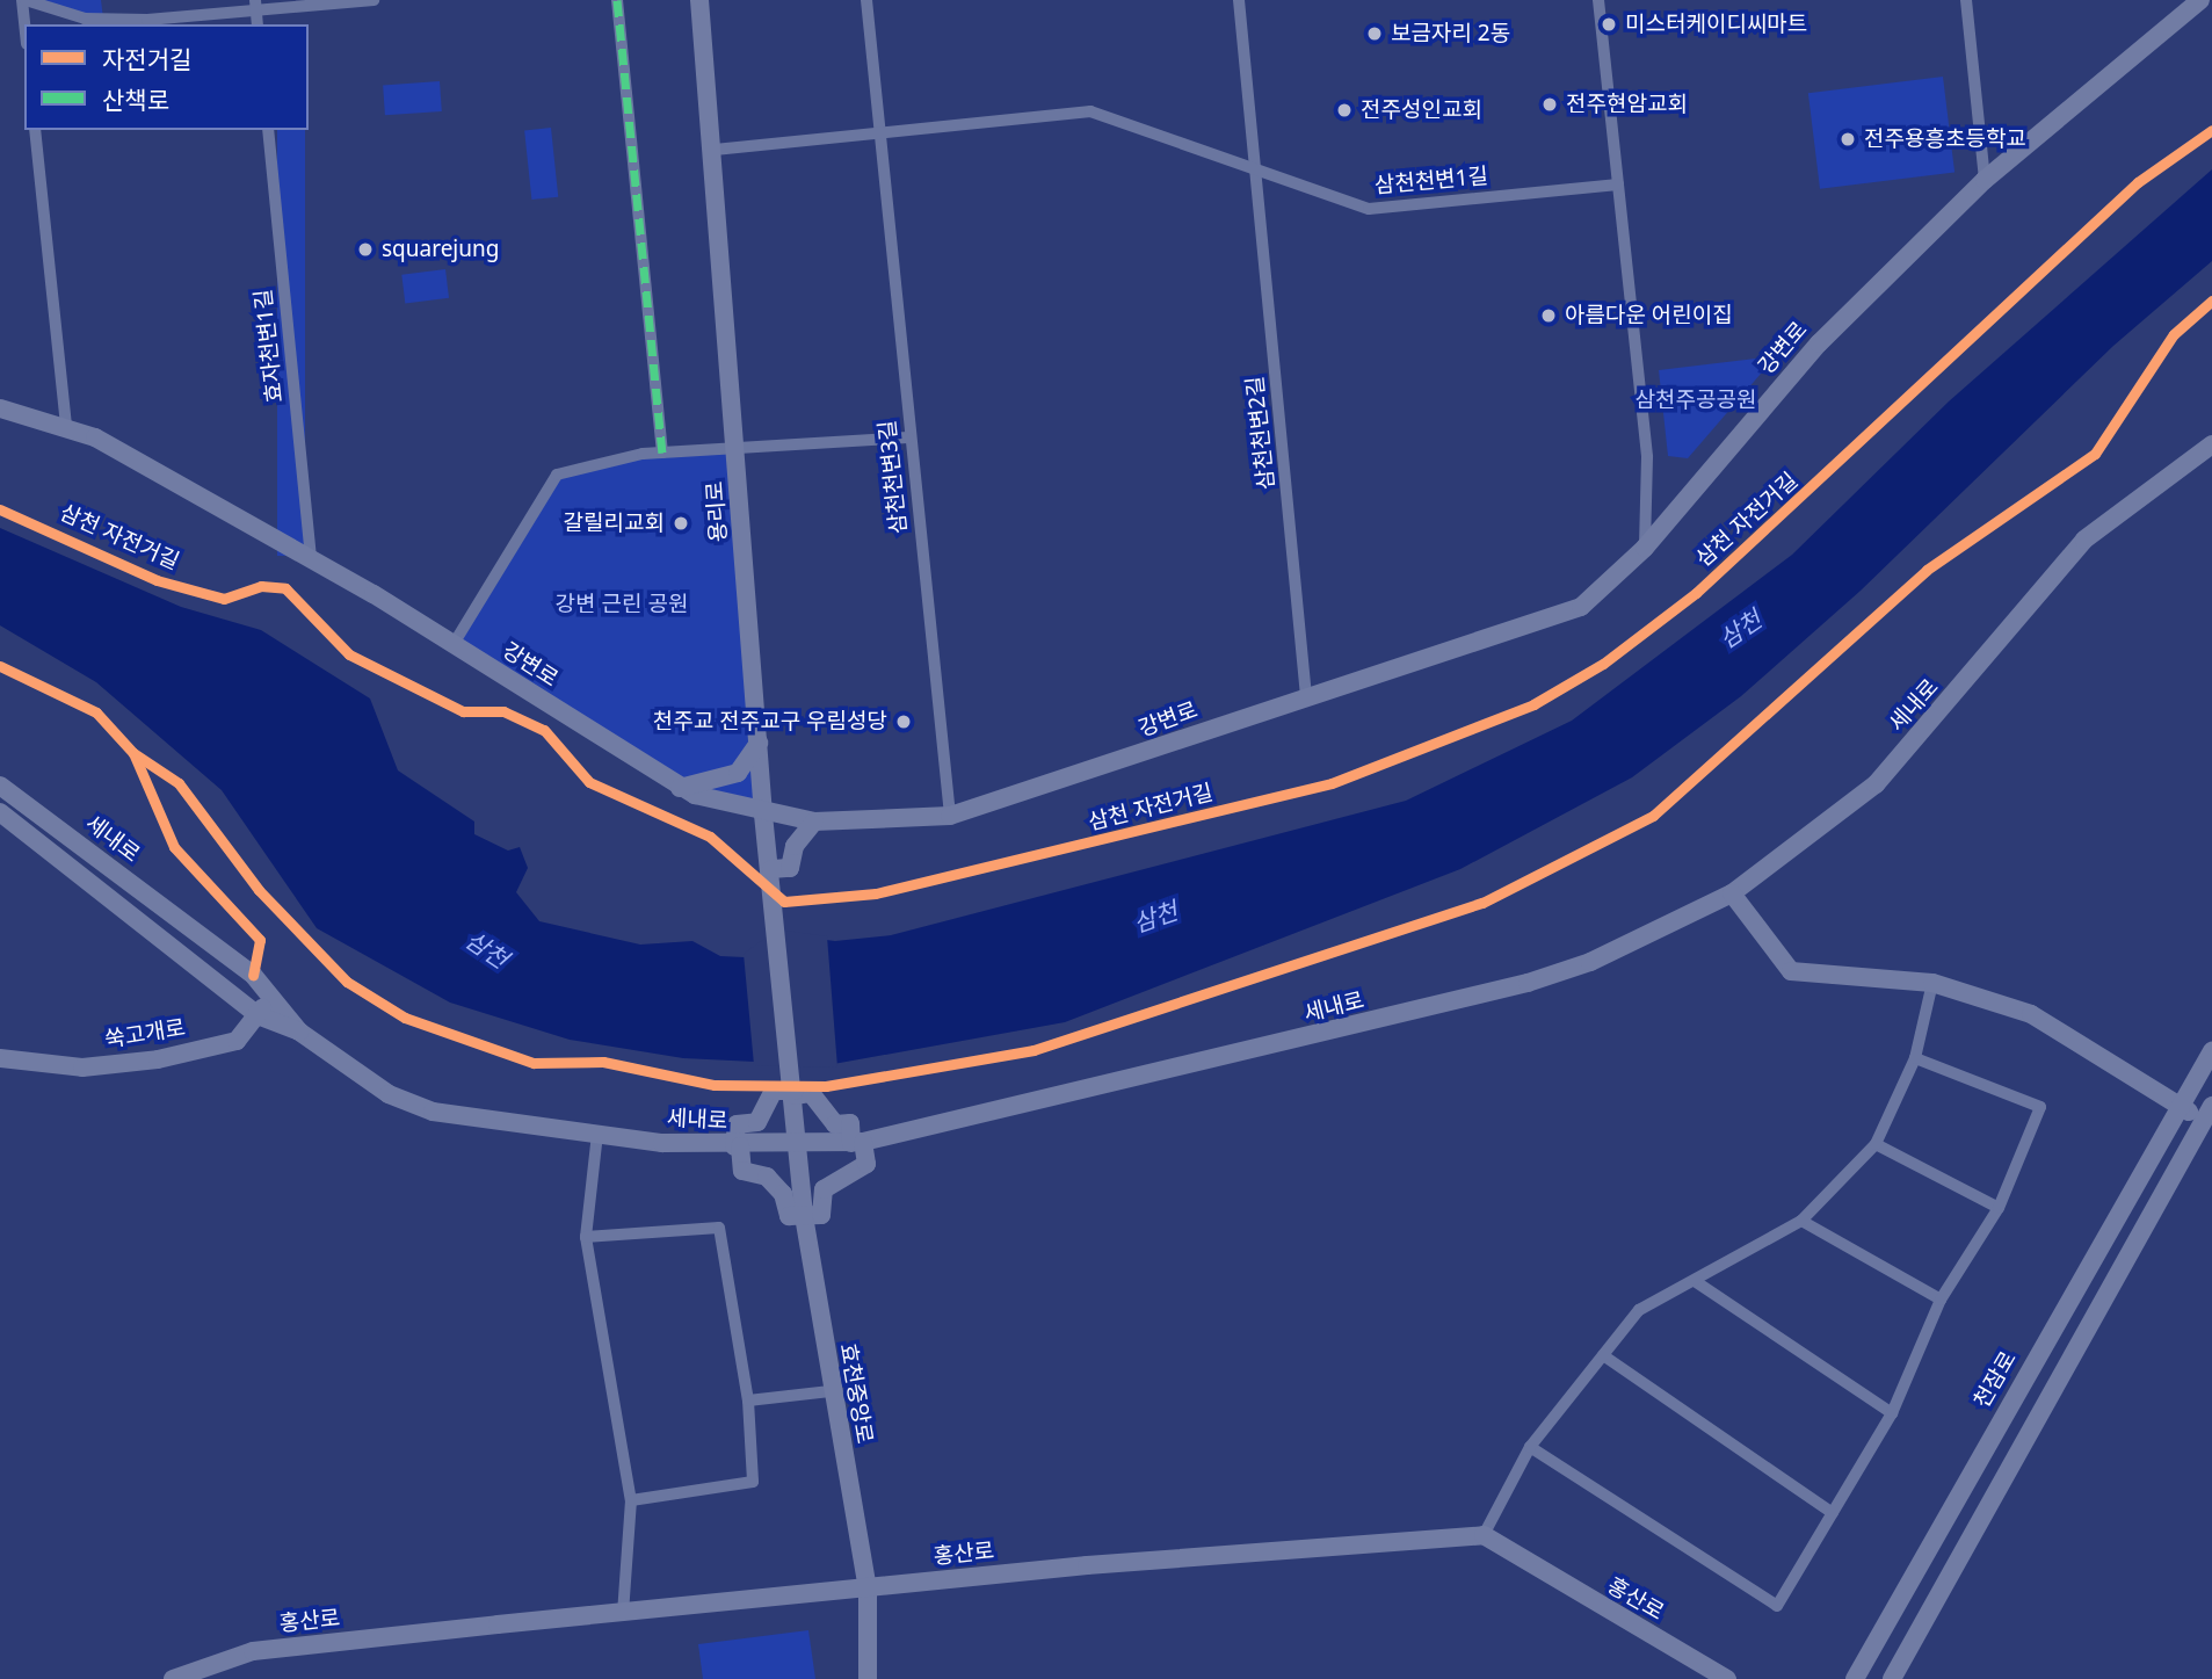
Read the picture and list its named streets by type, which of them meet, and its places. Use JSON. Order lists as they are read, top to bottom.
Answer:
{
  "streets": {
    "street": [
      "삼천천변1길",
      "효자천변1길",
      "강변로",
      "삼천천변2길",
      "삼천천변3길",
      "용리로",
      "세내로",
      "쑥고개로",
      "천잠로",
      "효천중앙로",
      "홍산로"
    ],
    "cycle path": ["삼천 자전거길"]
  },
  "crossings": [
    ["삼천천변1길", "삼천천변2길"],
    ["효자천변1길", "강변로"],
    ["강변로", "삼천천변2길"],
    ["강변로", "삼천천변3길"],
    ["강변로", "용리로"],
    ["용리로", "효천중앙로"],
    ["세내로", "쑥고개로"],
    ["세내로", "효천중앙로"],
    ["효천중앙로", "홍산로"]
  ],
  "water": ["삼천"],
  "parks": ["삼천주공공원", "강변 근린 공원"],
  "places": [
    "미스터케이디씨마트",
    "보금자리 2동",
    "전주현암교회",
    "전주성인교회",
    "전주용흥초등학교",
    "squarejung",
    "아름다운 어린이집",
    "갈릴리교회",
    "천주교 전주교구 우림성당"
  ],
  "legend": ["자전거길", "산책로"]
}
